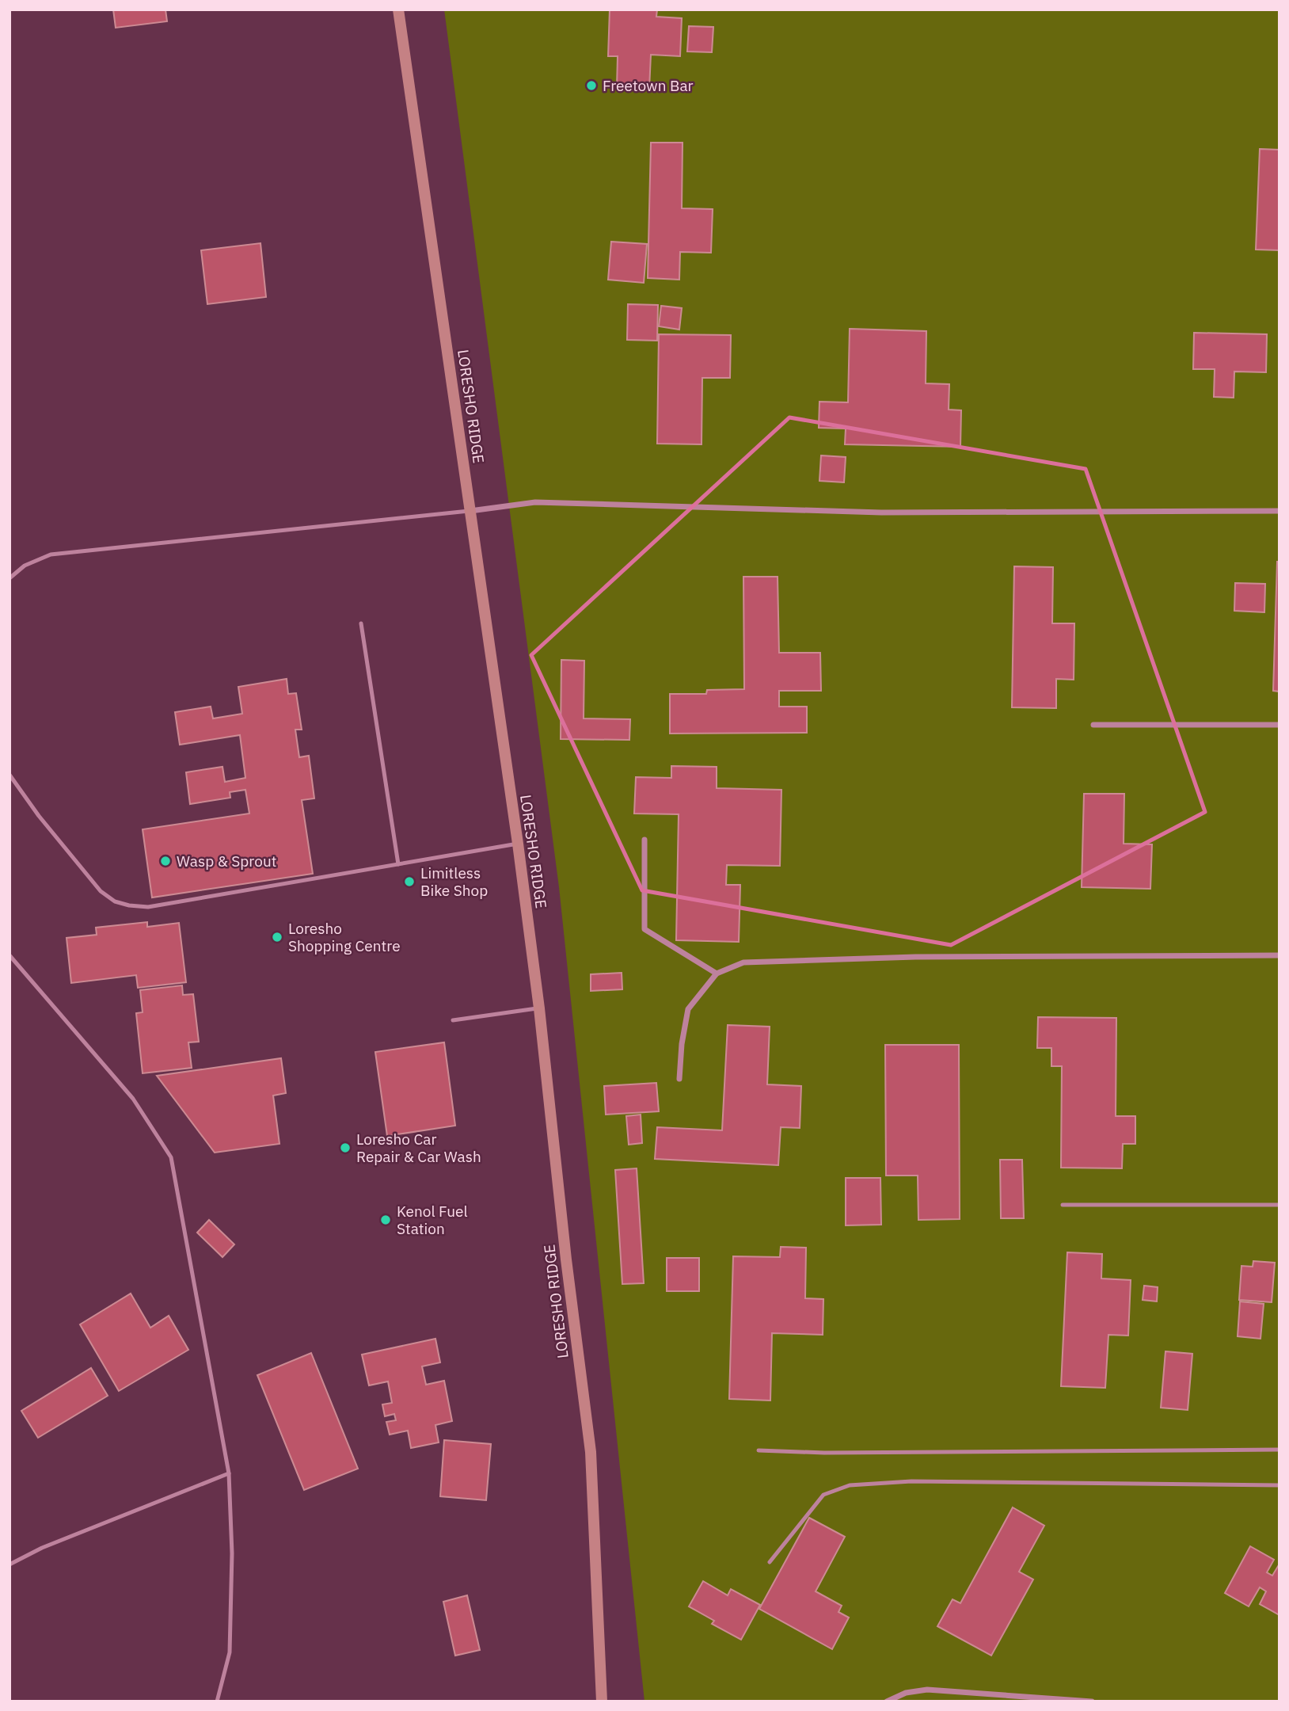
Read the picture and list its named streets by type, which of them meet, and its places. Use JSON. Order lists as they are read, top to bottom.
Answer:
{
  "streets": {
    "main road": ["LORESHO RIDGE"]
  },
  "places": [
    "Freetown Bar",
    "Wasp & Sprout",
    "Limitless Bike Shop",
    "Loresho Shopping Centre",
    "Loresho Car Repair & Car Wash",
    "Kenol Fuel Station"
  ]
}
